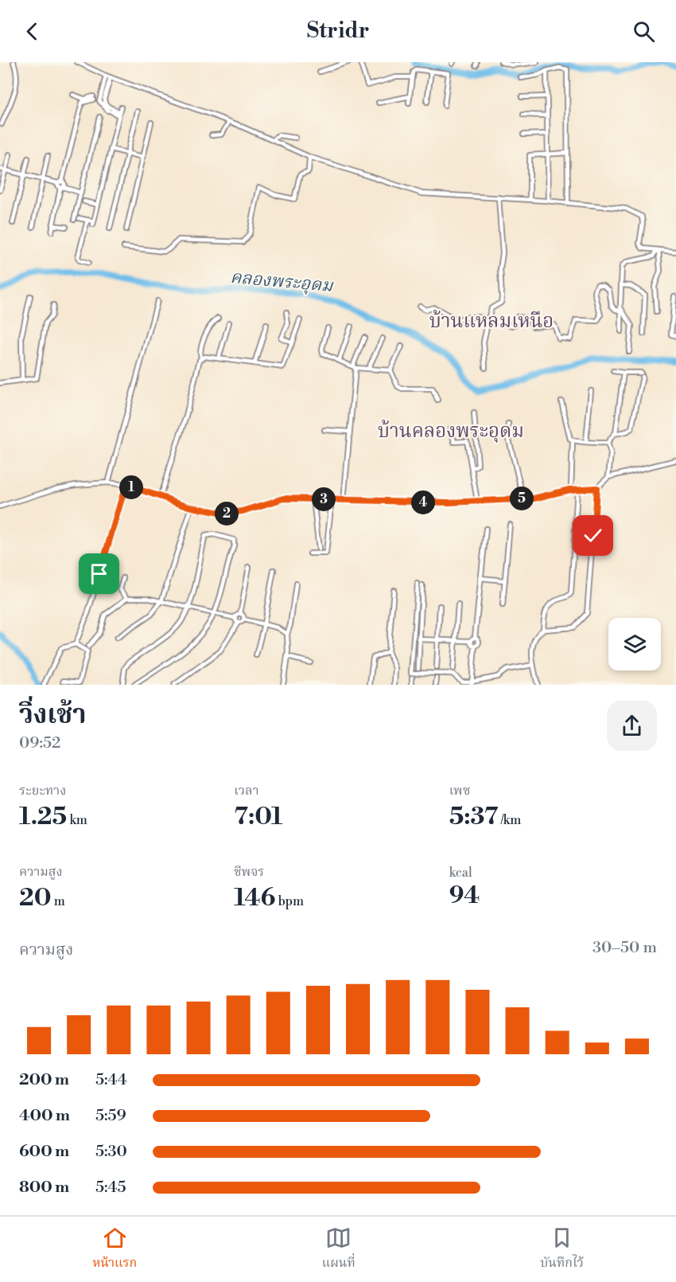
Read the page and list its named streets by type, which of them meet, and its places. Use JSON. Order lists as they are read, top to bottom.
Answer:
{
  "districts": ["บ้านแหลมเหนือ", "บ้านคลองพระอุดม"],
  "water": ["คลองพระอุดม"],
  "page": {
    "header": "Stridr",
    "pins": [
      "1",
      "5",
      "3",
      "4",
      "2"
    ],
    "heading": ["วิ่งเช้า", "09:52"],
    "stats": [
      ["ระยะทาง", "1.25 km"],
      ["เวลา", "7:01"],
      ["เพซ", "5:37 /km"],
      ["ความสูง", "20 m"],
      ["ชีพจร", "146 bpm"],
      ["kcal", "94"]
    ],
    "chart": ["ความสูง", "30–50 m"],
    "list": [
      {
        "name": "200 m",
        "note": "5:44"
      },
      {
        "name": "400 m",
        "note": "5:59"
      },
      {
        "name": "600 m",
        "note": "5:30"
      },
      {
        "name": "800 m",
        "note": "5:45"
      }
    ],
    "tabs": ["หน้าแรก", "แผนที่", "บันทึกไว้"]
  }
}
